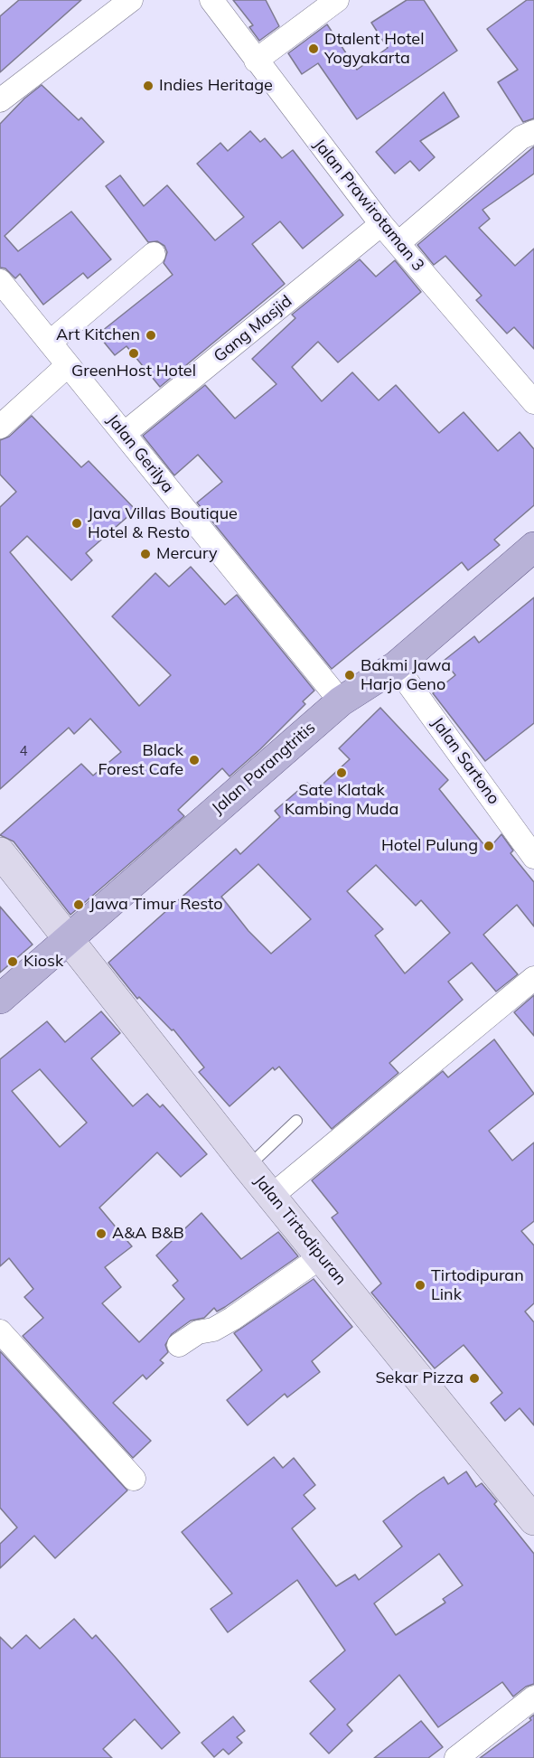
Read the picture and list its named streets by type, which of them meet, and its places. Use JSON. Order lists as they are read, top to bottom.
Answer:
{
  "streets": {
    "main road": ["Jalan Parangtritis"],
    "street": [
      "Jalan Prawirotaman 3",
      "Gang Masjid",
      "Jalan Gerilya",
      "Jalan Sartono",
      "Jalan Tirtodipuran"
    ]
  },
  "crossings": [
    ["Jalan Prawirotaman 3", "Gang Masjid"],
    ["Gang Masjid", "Jalan Gerilya"],
    ["Jalan Gerilya", "Jalan Parangtritis"],
    ["Jalan Sartono", "Jalan Parangtritis"],
    ["Jalan Parangtritis", "Jalan Tirtodipuran"]
  ],
  "places": [
    "Dtalent Hotel Yogyakarta",
    "Indies Heritage",
    "Art Kitchen",
    "GreenHost Hotel",
    "Java Villas Boutique Hotel & Resto",
    "Mercury",
    "Bakmi Jawa Harjo Geno",
    "Black Forest Cafe",
    "Sate Klatak Kambing Muda",
    "Hotel Pulung",
    "Jawa Timur Resto",
    "Kiosk",
    "A&A B&B",
    "Tirtodipuran Link",
    "Sekar Pizza"
  ],
  "house_numbers": ["4"]
}
